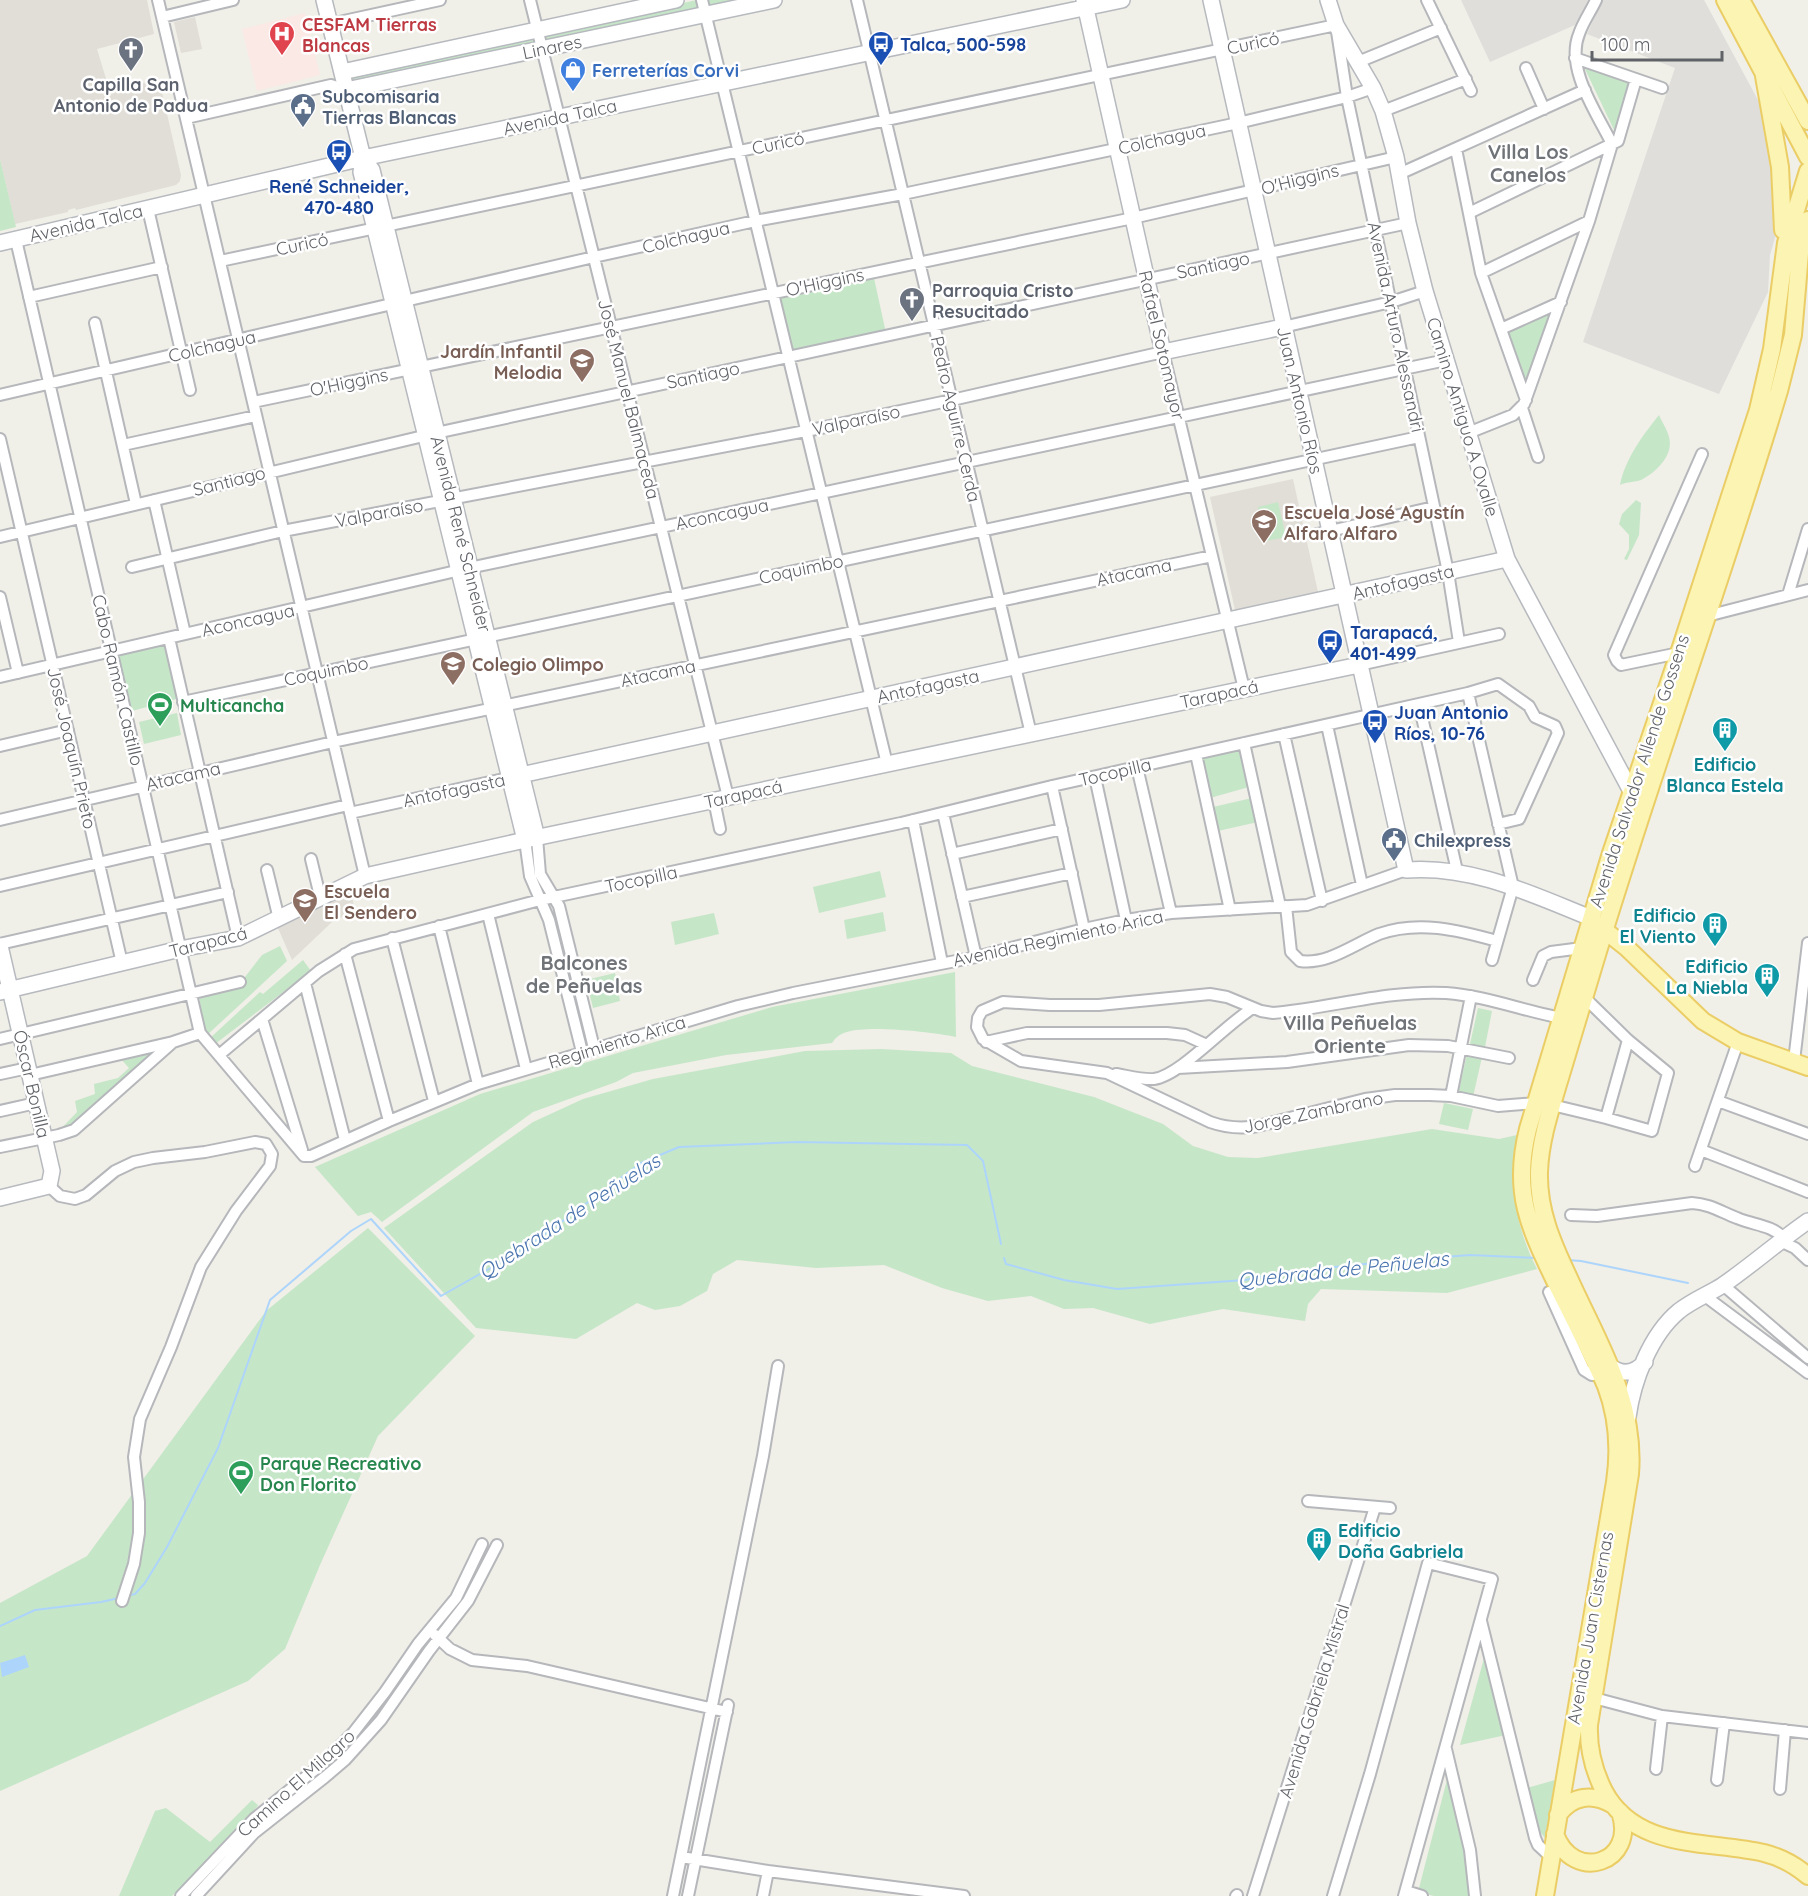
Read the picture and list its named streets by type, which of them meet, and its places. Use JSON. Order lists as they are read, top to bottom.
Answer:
{
  "streets": {
    "main road": [
      "Linares",
      "Avenida Talca",
      "Rafael Sotomayor",
      "Juan Antonio Ríos",
      "Camino Antiguo A Ovalle",
      "Valparaíso",
      "Avenida René Schneider",
      "Antofagasta",
      "Tarapacá",
      "Avenida Salvador Allende Gossens",
      "Avenida Regimiento Arica",
      "Óscar Bonilla",
      "Avenida Juan Cisternas"
    ],
    "street": [
      "Curicó",
      "Colchagua",
      "O'Higgins",
      "Santiago",
      "Avenida Arturo Alessandri",
      "José Manuel Balmaceda",
      "Pedro Aguirre Cerda",
      "Aconcagua",
      "Coquimbo",
      "Atacama",
      "Cabo Ramón Castillo",
      "José Joaquín Prieto",
      "Tocopilla",
      "Regimiento Arica",
      "Jorge Zambrano",
      "Avenida Gabriela Mistral",
      "Camino El Milagro"
    ]
  },
  "crossings": [
    ["Curicó", "Avenida Arturo Alessandri"],
    ["Curicó", "Rafael Sotomayor"],
    ["Curicó", "José Manuel Balmaceda"],
    ["Curicó", "Juan Antonio Ríos"],
    ["Curicó", "Camino Antiguo A Ovalle"],
    ["Curicó", "Pedro Aguirre Cerda"],
    ["Curicó", "Avenida René Schneider"],
    ["Linares", "José Manuel Balmaceda"],
    ["Linares", "Avenida René Schneider"],
    ["Avenida Talca", "Rafael Sotomayor"],
    ["Avenida Talca", "José Manuel Balmaceda"],
    ["Avenida Talca", "Pedro Aguirre Cerda"],
    ["Avenida Talca", "Avenida René Schneider"],
    ["Avenida Talca", "Cabo Ramón Castillo"],
    ["Colchagua", "Avenida Arturo Alessandri"],
    ["Colchagua", "Rafael Sotomayor"],
    ["Colchagua", "José Manuel Balmaceda"],
    ["Colchagua", "Juan Antonio Ríos"],
    ["Colchagua", "Camino Antiguo A Ovalle"],
    ["Colchagua", "Pedro Aguirre Cerda"],
    ["Colchagua", "Avenida René Schneider"],
    ["Colchagua", "Cabo Ramón Castillo"],
    ["O'Higgins", "Avenida Arturo Alessandri"],
    ["O'Higgins", "Rafael Sotomayor"],
    ["O'Higgins", "José Manuel Balmaceda"],
    ["O'Higgins", "Juan Antonio Ríos"],
    ["O'Higgins", "Camino Antiguo A Ovalle"],
    ["O'Higgins", "Pedro Aguirre Cerda"],
    ["O'Higgins", "Avenida René Schneider"],
    ["Santiago", "Avenida Arturo Alessandri"],
    ["Santiago", "Rafael Sotomayor"],
    ["Santiago", "José Manuel Balmaceda"],
    ["Santiago", "Juan Antonio Ríos"],
    ["Santiago", "Camino Antiguo A Ovalle"],
    ["Santiago", "Pedro Aguirre Cerda"],
    ["Santiago", "Avenida René Schneider"],
    ["Santiago", "Cabo Ramón Castillo"],
    ["Santiago", "José Joaquín Prieto"],
    ["Avenida Arturo Alessandri", "Camino Antiguo A Ovalle"],
    ["Avenida Arturo Alessandri", "Valparaíso"],
    ["Avenida Arturo Alessandri", "Aconcagua"],
    ["Avenida Arturo Alessandri", "Coquimbo"],
    ["Avenida Arturo Alessandri", "Antofagasta"],
    ["Avenida Arturo Alessandri", "Tarapacá"],
    ["Rafael Sotomayor", "Valparaíso"],
    ["Rafael Sotomayor", "Aconcagua"],
    ["Rafael Sotomayor", "Coquimbo"],
    ["Rafael Sotomayor", "Atacama"],
    ["Rafael Sotomayor", "Antofagasta"],
    ["Rafael Sotomayor", "Tarapacá"],
    ["José Manuel Balmaceda", "Valparaíso"],
    ["José Manuel Balmaceda", "Aconcagua"],
    ["José Manuel Balmaceda", "Coquimbo"],
    ["José Manuel Balmaceda", "Atacama"],
    ["José Manuel Balmaceda", "Antofagasta"],
    ["José Manuel Balmaceda", "Tarapacá"],
    ["Juan Antonio Ríos", "Valparaíso"],
    ["Juan Antonio Ríos", "Aconcagua"],
    ["Juan Antonio Ríos", "Coquimbo"],
    ["Juan Antonio Ríos", "Antofagasta"],
    ["Juan Antonio Ríos", "Tarapacá"],
    ["Juan Antonio Ríos", "Tocopilla"],
    ["Juan Antonio Ríos", "Avenida Regimiento Arica"],
    ["Camino Antiguo A Ovalle", "Valparaíso"],
    ["Camino Antiguo A Ovalle", "Aconcagua"],
    ["Camino Antiguo A Ovalle", "Antofagasta"],
    ["Camino Antiguo A Ovalle", "Avenida Salvador Allende Gossens"],
    ["Pedro Aguirre Cerda", "Valparaíso"],
    ["Pedro Aguirre Cerda", "Aconcagua"],
    ["Pedro Aguirre Cerda", "Coquimbo"],
    ["Pedro Aguirre Cerda", "Atacama"],
    ["Pedro Aguirre Cerda", "Antofagasta"],
    ["Pedro Aguirre Cerda", "Tarapacá"],
    ["Valparaíso", "Avenida René Schneider"],
    ["Aconcagua", "Avenida René Schneider"],
    ["Aconcagua", "Cabo Ramón Castillo"],
    ["Aconcagua", "José Joaquín Prieto"],
    ["Avenida René Schneider", "Coquimbo"],
    ["Avenida René Schneider", "Atacama"],
    ["Avenida René Schneider", "Antofagasta"],
    ["Avenida René Schneider", "Tarapacá"],
    ["Avenida René Schneider", "Tocopilla"],
    ["Avenida René Schneider", "Regimiento Arica"],
    ["Atacama", "Cabo Ramón Castillo"],
    ["Atacama", "José Joaquín Prieto"],
    ["Antofagasta", "Cabo Ramón Castillo"],
    ["Antofagasta", "José Joaquín Prieto"],
    ["Cabo Ramón Castillo", "Tarapacá"],
    ["Cabo Ramón Castillo", "Tocopilla"],
    ["Cabo Ramón Castillo", "Regimiento Arica"],
    ["Tarapacá", "José Joaquín Prieto"],
    ["Tarapacá", "Óscar Bonilla"],
    ["Avenida Salvador Allende Gossens", "Avenida Regimiento Arica"],
    ["Avenida Salvador Allende Gossens", "Jorge Zambrano"],
    ["Avenida Salvador Allende Gossens", "Avenida Juan Cisternas"],
    ["Avenida Regimiento Arica", "Regimiento Arica"]
  ],
  "districts": ["Villa Los Canelos", "Balcones de Peñuelas", "Villa Peñuelas Oriente"],
  "water": ["Quebrada de Peñuelas"],
  "places": {
    "hospital": ["CESFAM Tierras Blancas"],
    "bus stop": [
      "Talca, 500-598",
      "René Schneider, 470-480",
      "Tarapacá, 401-499",
      "Juan Antonio Ríos, 10-76"
    ],
    "church": ["Capilla San Antonio de Padua", "Parroquia Cristo Resucitado"],
    "shop": ["Ferreterías Corvi"],
    "public building": ["Subcomisaria Tierras Blancas", "Chilexpress"],
    "school or university": [
      "Jardín Infantil Melodia",
      "Escuela José Agustín Alfaro Alfaro",
      "Colegio Olimpo",
      "Escuela El Sendero"
    ],
    "sports": ["Multicancha", "Parque Recreativo Don Florito"],
    "building": [
      "Edificio Blanca Estela",
      "Edificio El Viento",
      "Edificio La Niebla",
      "Edificio Doña Gabriela"
    ]
  },
  "scale_bar": "100 m"
}
